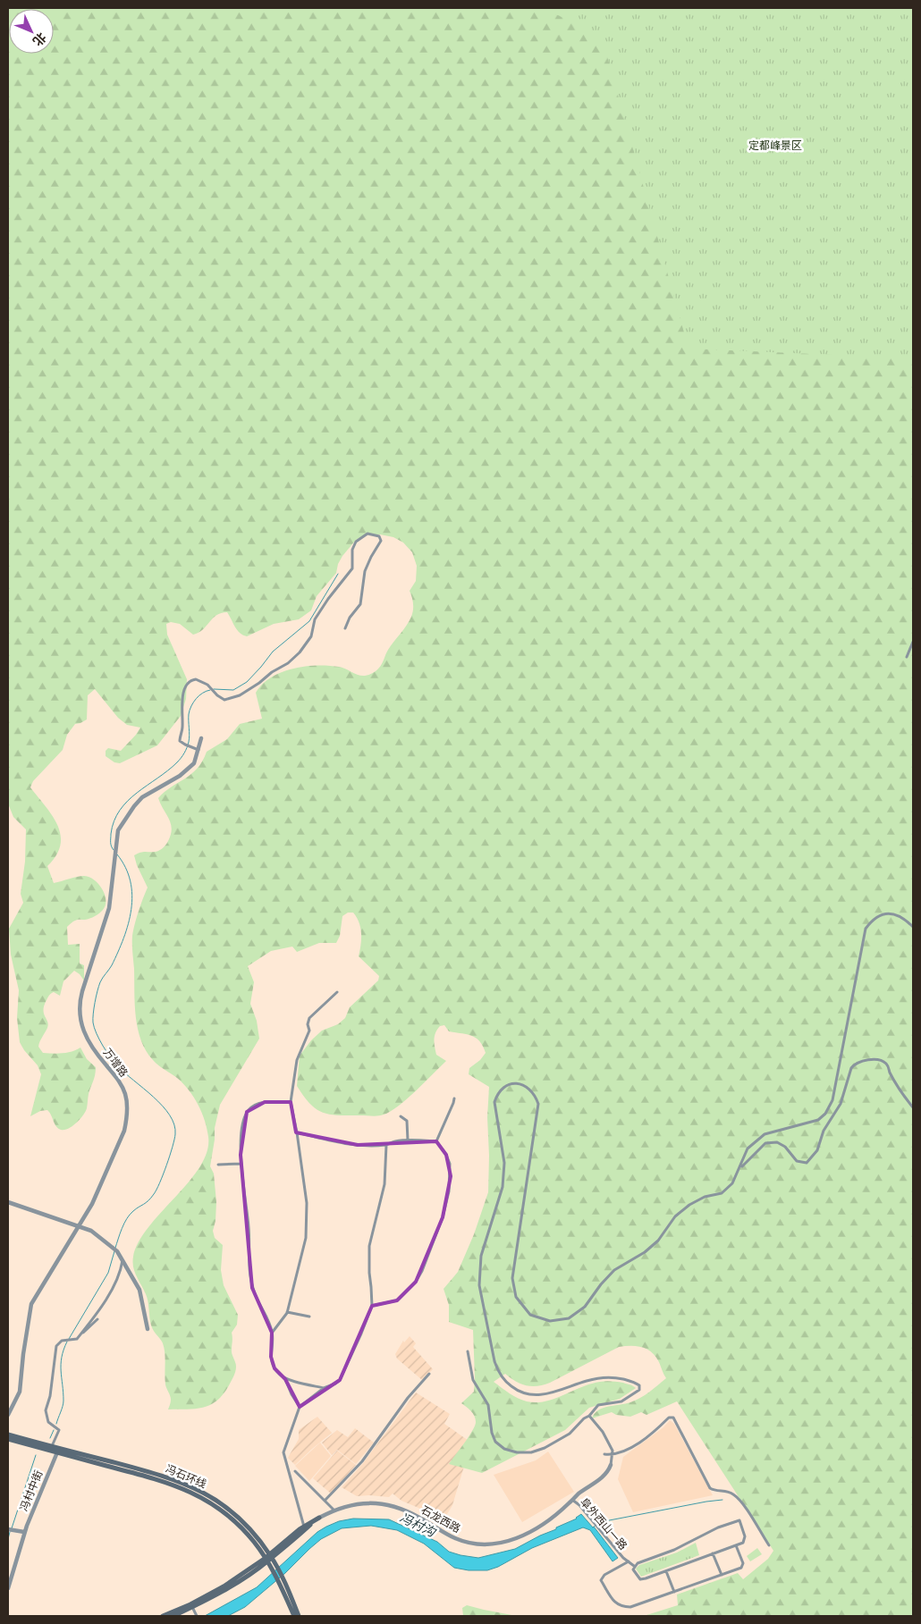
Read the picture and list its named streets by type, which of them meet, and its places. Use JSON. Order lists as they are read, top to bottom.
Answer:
{
  "streets": {
    "main road": ["冯石环线", "石龙西路"],
    "street": ["万增路", "冯村中街", "阜外西山一路"]
  },
  "crossings": [
    ["冯石环线", "冯村中街"],
    ["冯石环线", "石龙西路"],
    ["石龙西路", "阜外西山一路"]
  ],
  "water": ["冯村沟"],
  "parks": ["定都峰景区"],
  "north": "bottom right"
}
